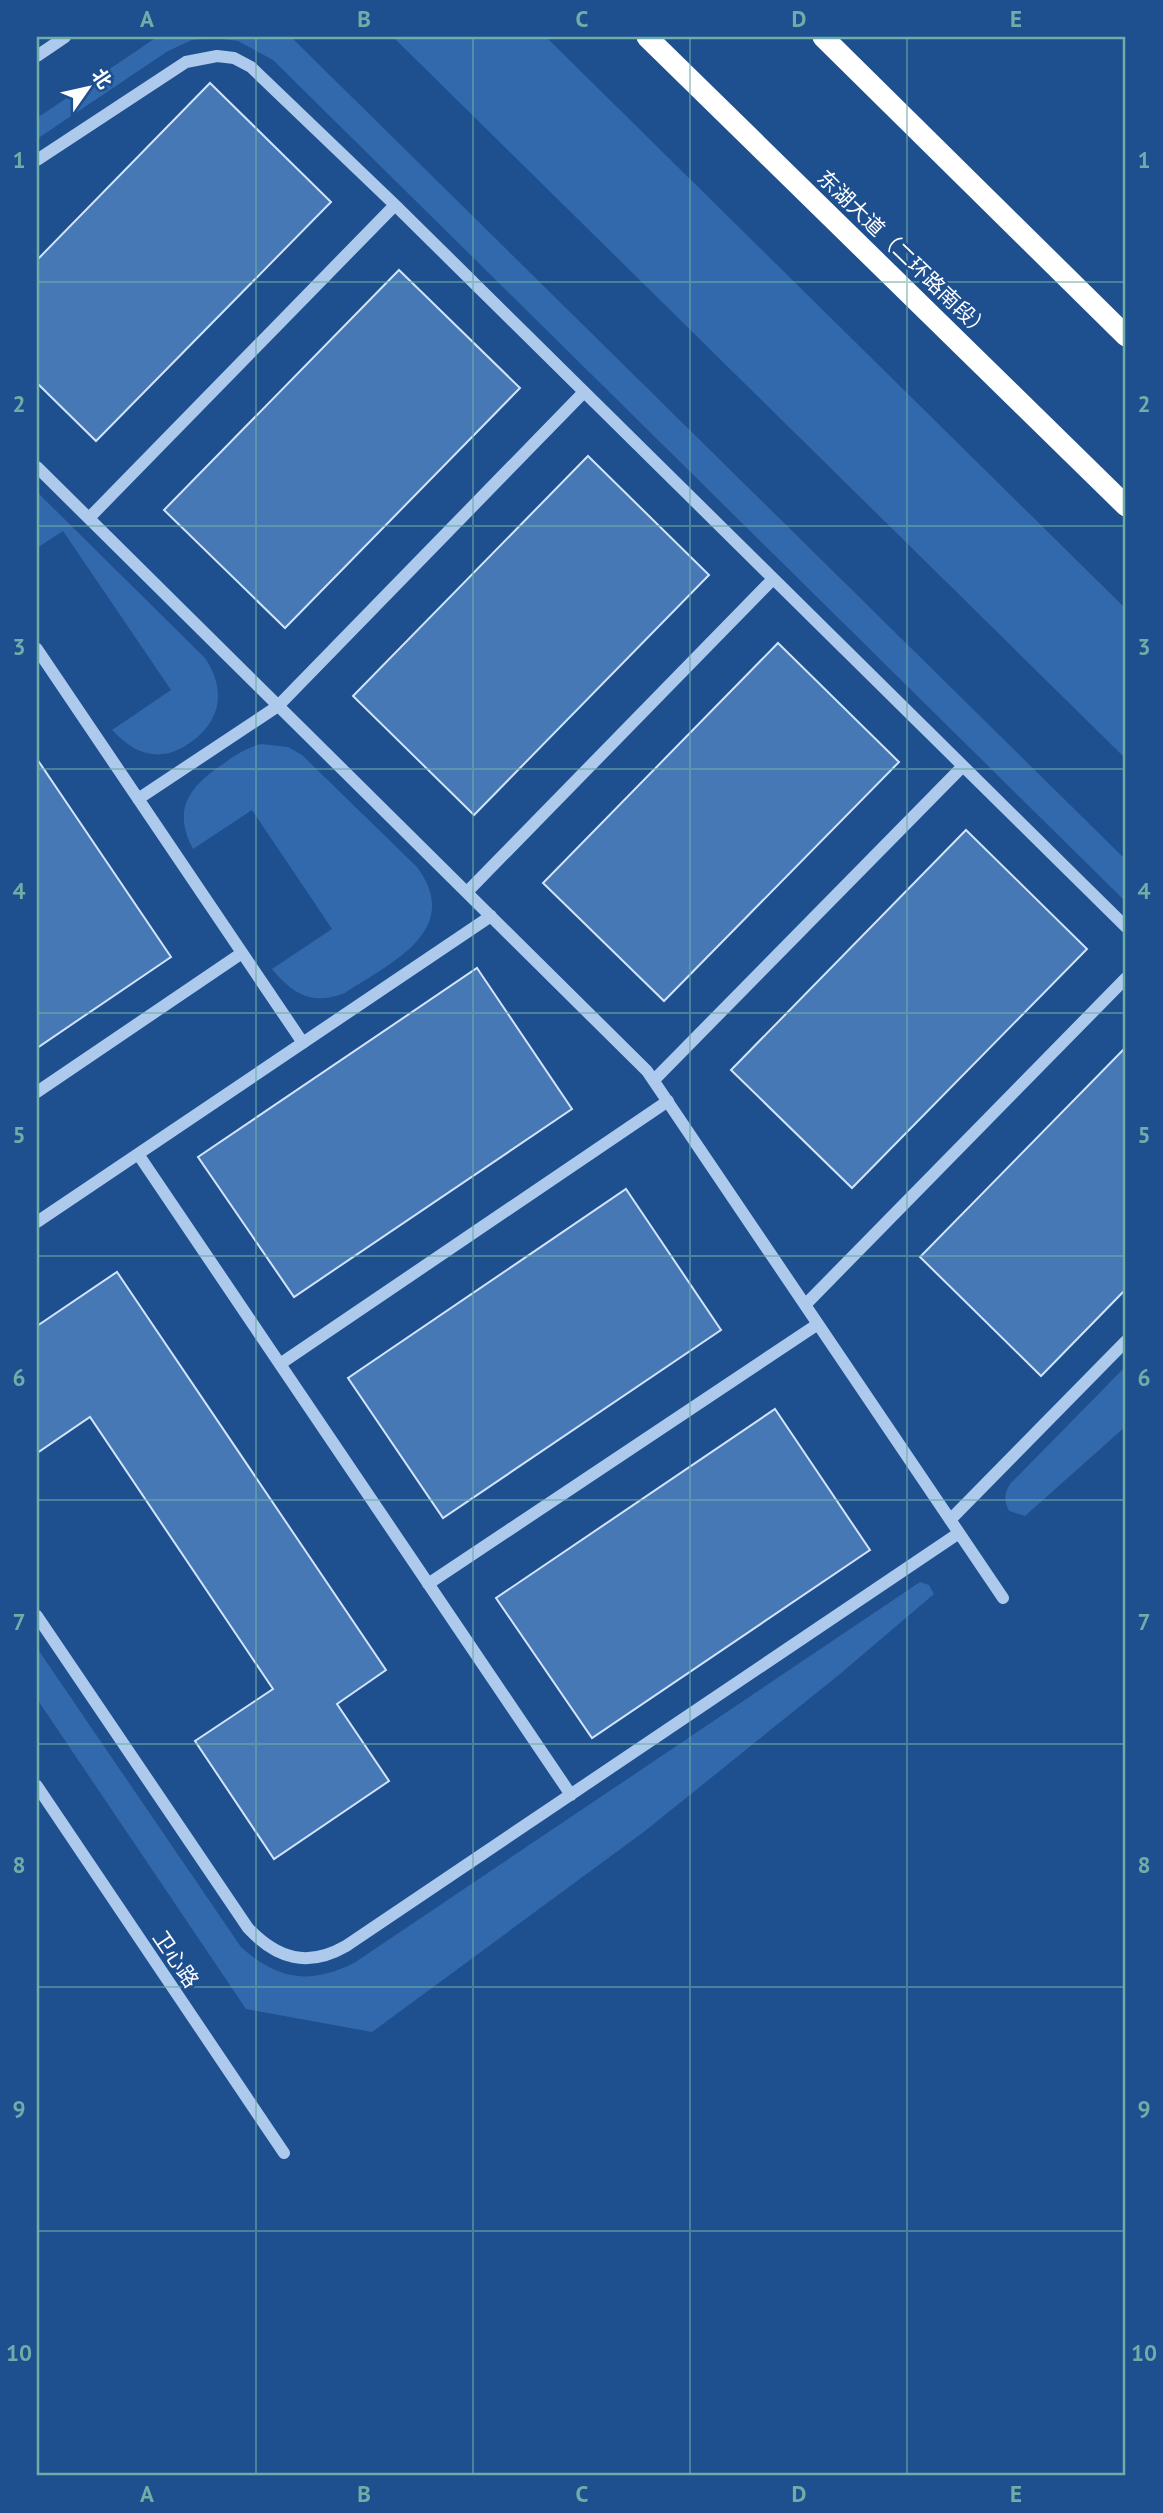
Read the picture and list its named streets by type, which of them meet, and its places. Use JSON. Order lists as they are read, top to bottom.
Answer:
{
  "streets": {
    "highway": ["东湖大道（二环路南段）"],
    "street": ["卫心路"]
  },
  "north": "top right",
  "grid": {
    "columns": [
      "A",
      "B",
      "C",
      "D",
      "E"
    ],
    "rows": [
      "1",
      "2",
      "3",
      "4",
      "5",
      "6",
      "7",
      "8",
      "9",
      "10"
    ]
  }
}
